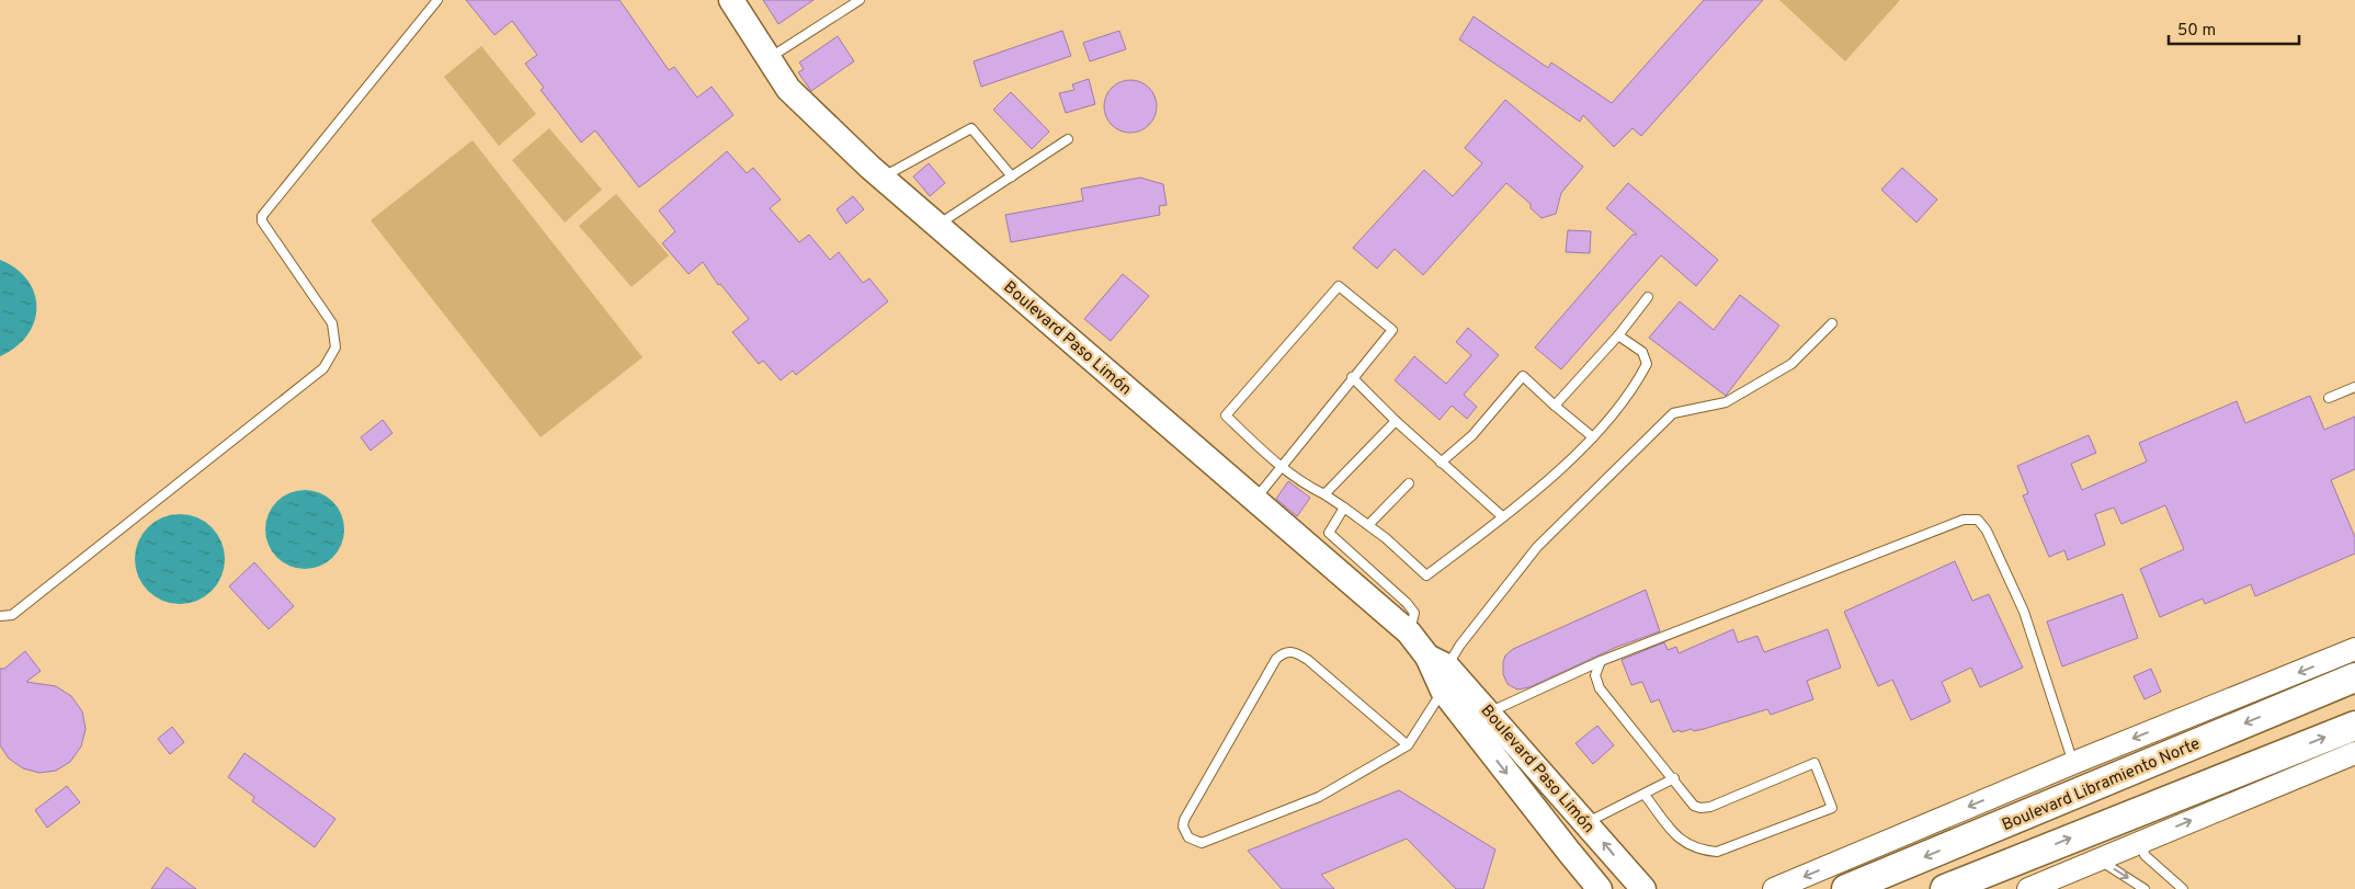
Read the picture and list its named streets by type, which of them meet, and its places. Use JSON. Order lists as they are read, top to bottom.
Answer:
{
  "streets": {
    "highway": ["Boulevard Libramiento Norte"],
    "main road": ["Boulevard Paso Limón"]
  },
  "scale_bar": "50 m"
}
